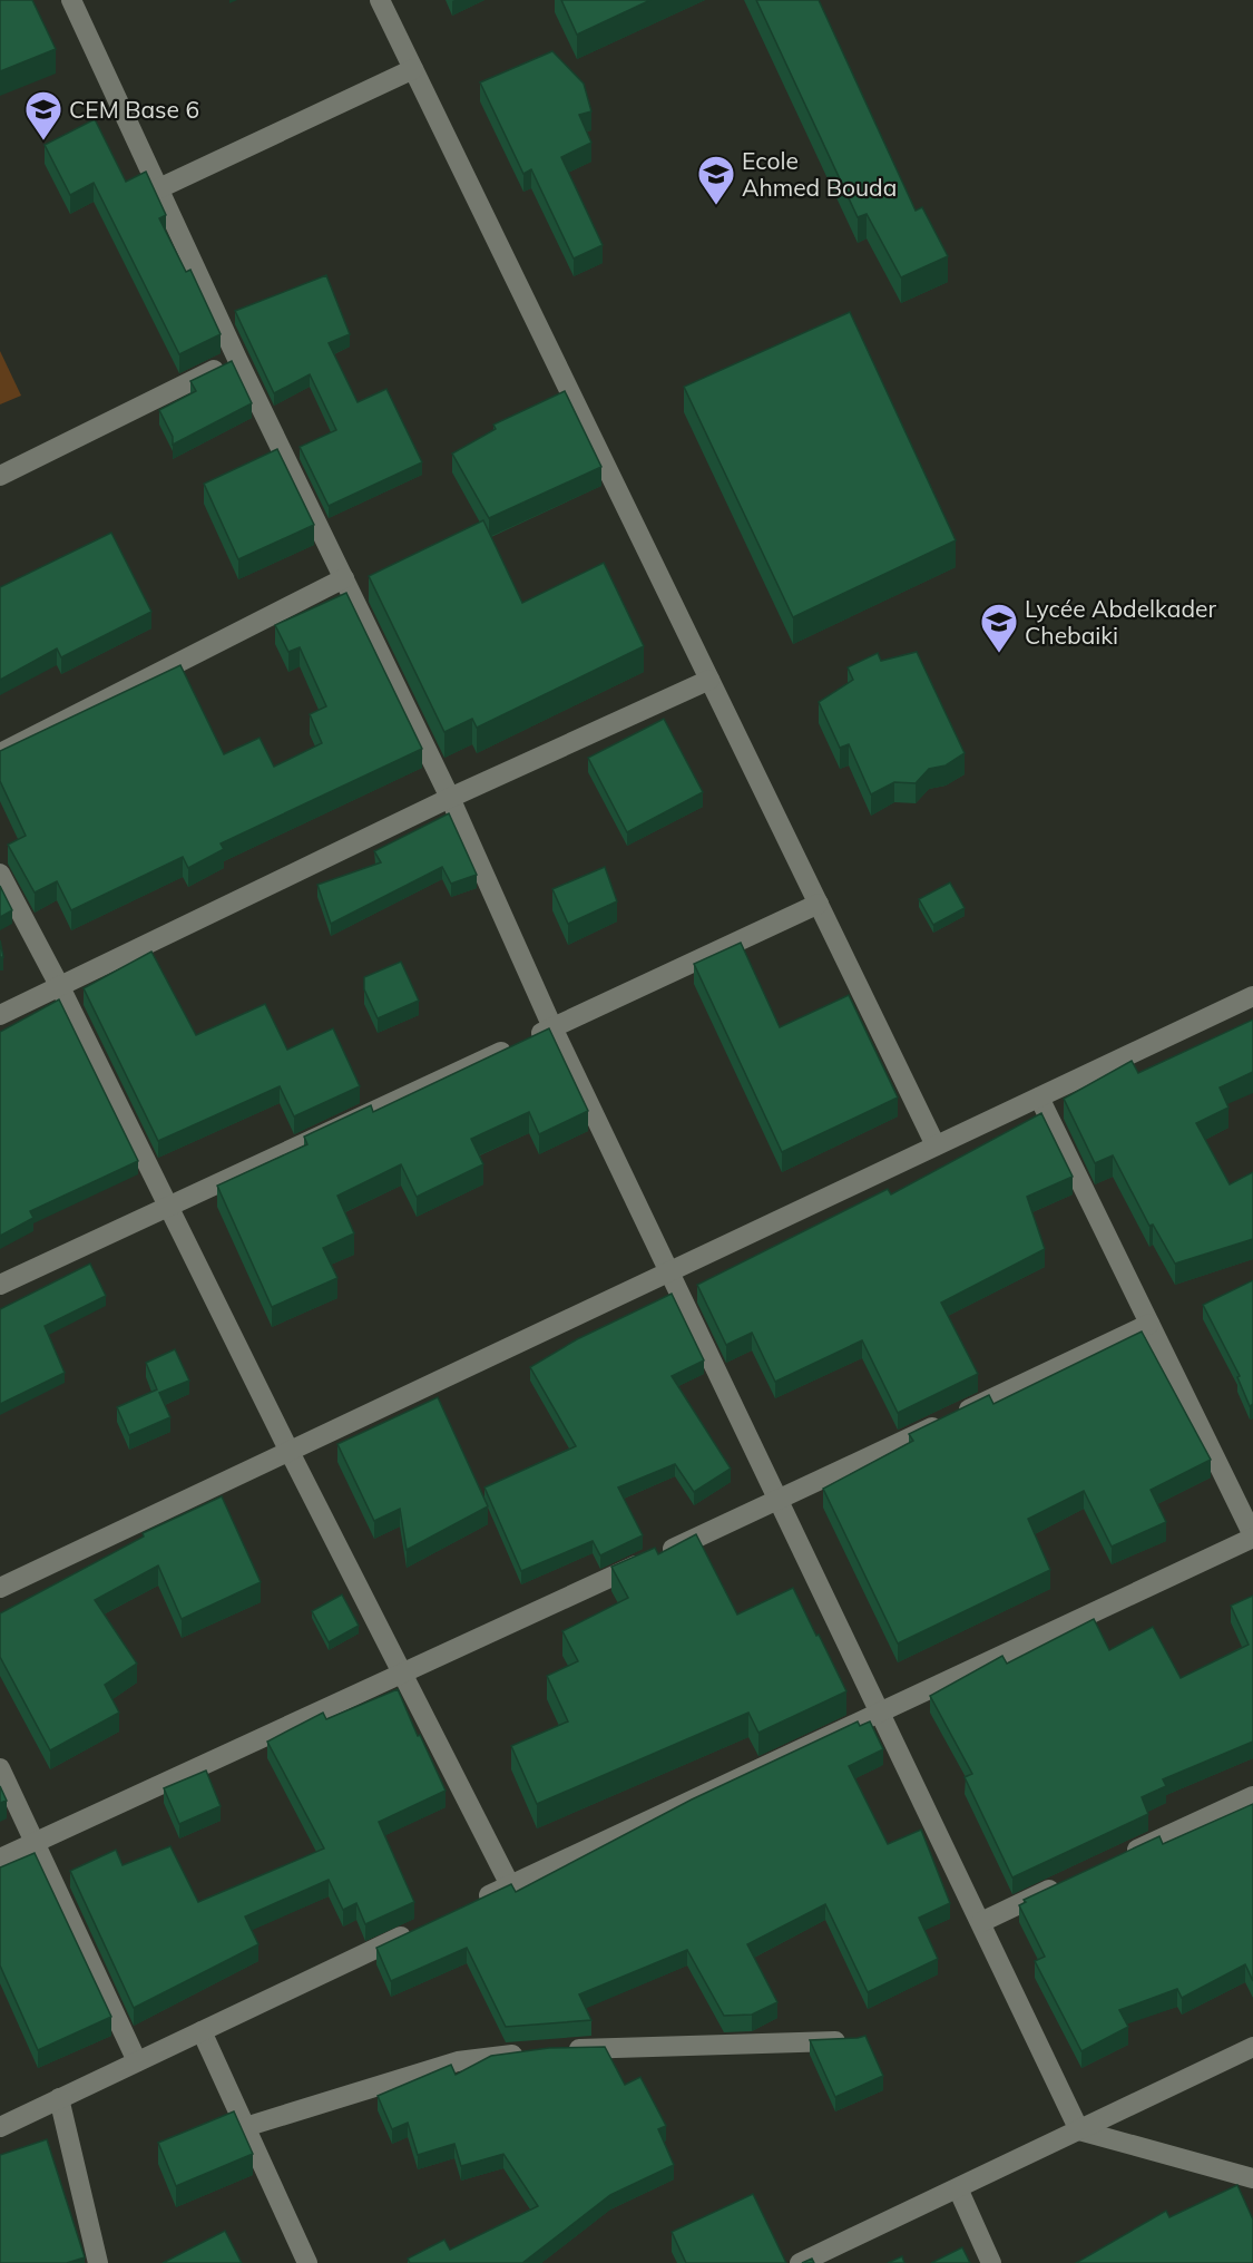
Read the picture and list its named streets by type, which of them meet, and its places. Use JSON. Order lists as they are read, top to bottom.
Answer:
{
  "places": {
    "school or university": ["CEM Base 6", "Ecole Ahmed Bouda", "Lycée Abdelkader Chebaiki"]
  }
}
